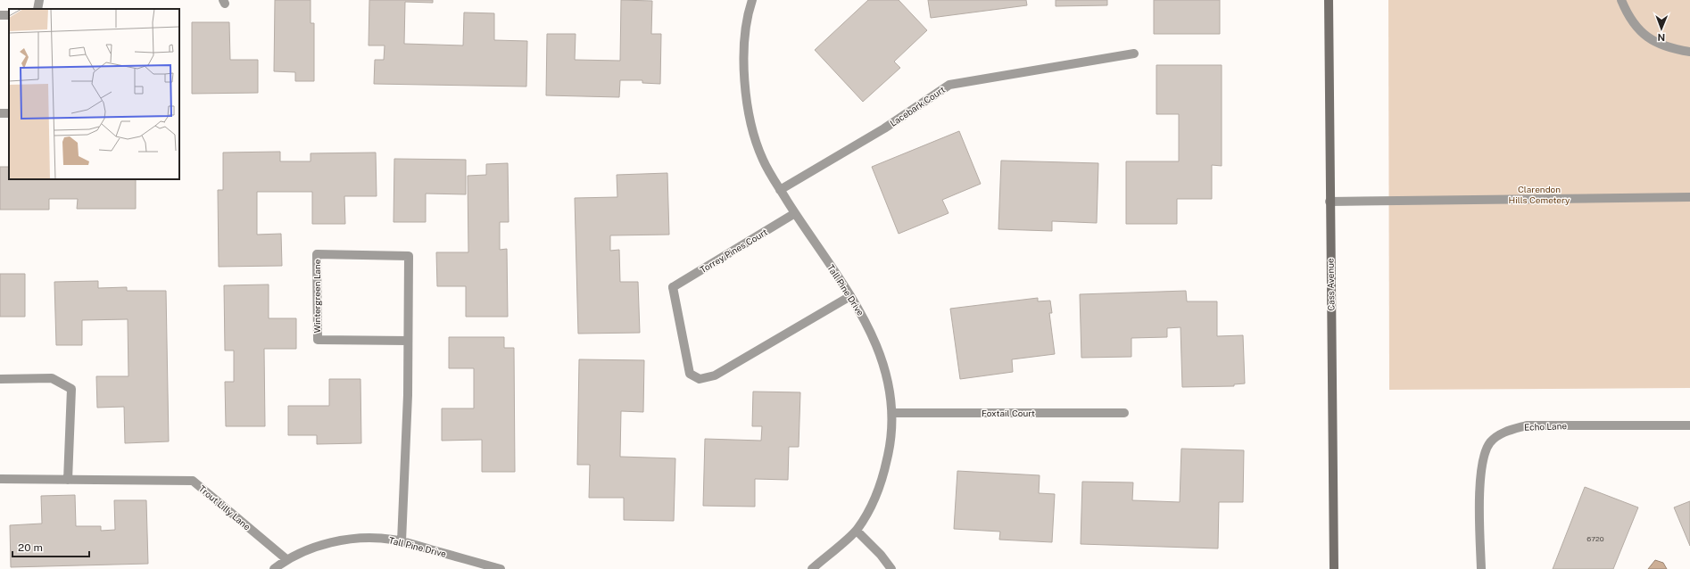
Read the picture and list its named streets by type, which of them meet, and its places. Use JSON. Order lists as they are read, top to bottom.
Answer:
{
  "streets": {
    "main road": ["Cass Avenue"],
    "street": [
      "Lacebark Court",
      "Torrey Pines Court",
      "Tall Pine Drive",
      "Wintergreen Lane",
      "Foxtail Court",
      "Echo Lane",
      "Trout Lilly Lane"
    ]
  },
  "crossings": [
    ["Lacebark Court", "Tall Pine Drive"],
    ["Torrey Pines Court", "Tall Pine Drive"],
    ["Tall Pine Drive", "Wintergreen Lane"],
    ["Tall Pine Drive", "Foxtail Court"],
    ["Tall Pine Drive", "Trout Lilly Lane"]
  ],
  "parks": ["Clarendon Hills Cemetery"],
  "house_numbers": ["6720"],
  "scale_bar": "20 m",
  "north": "bottom"
}
